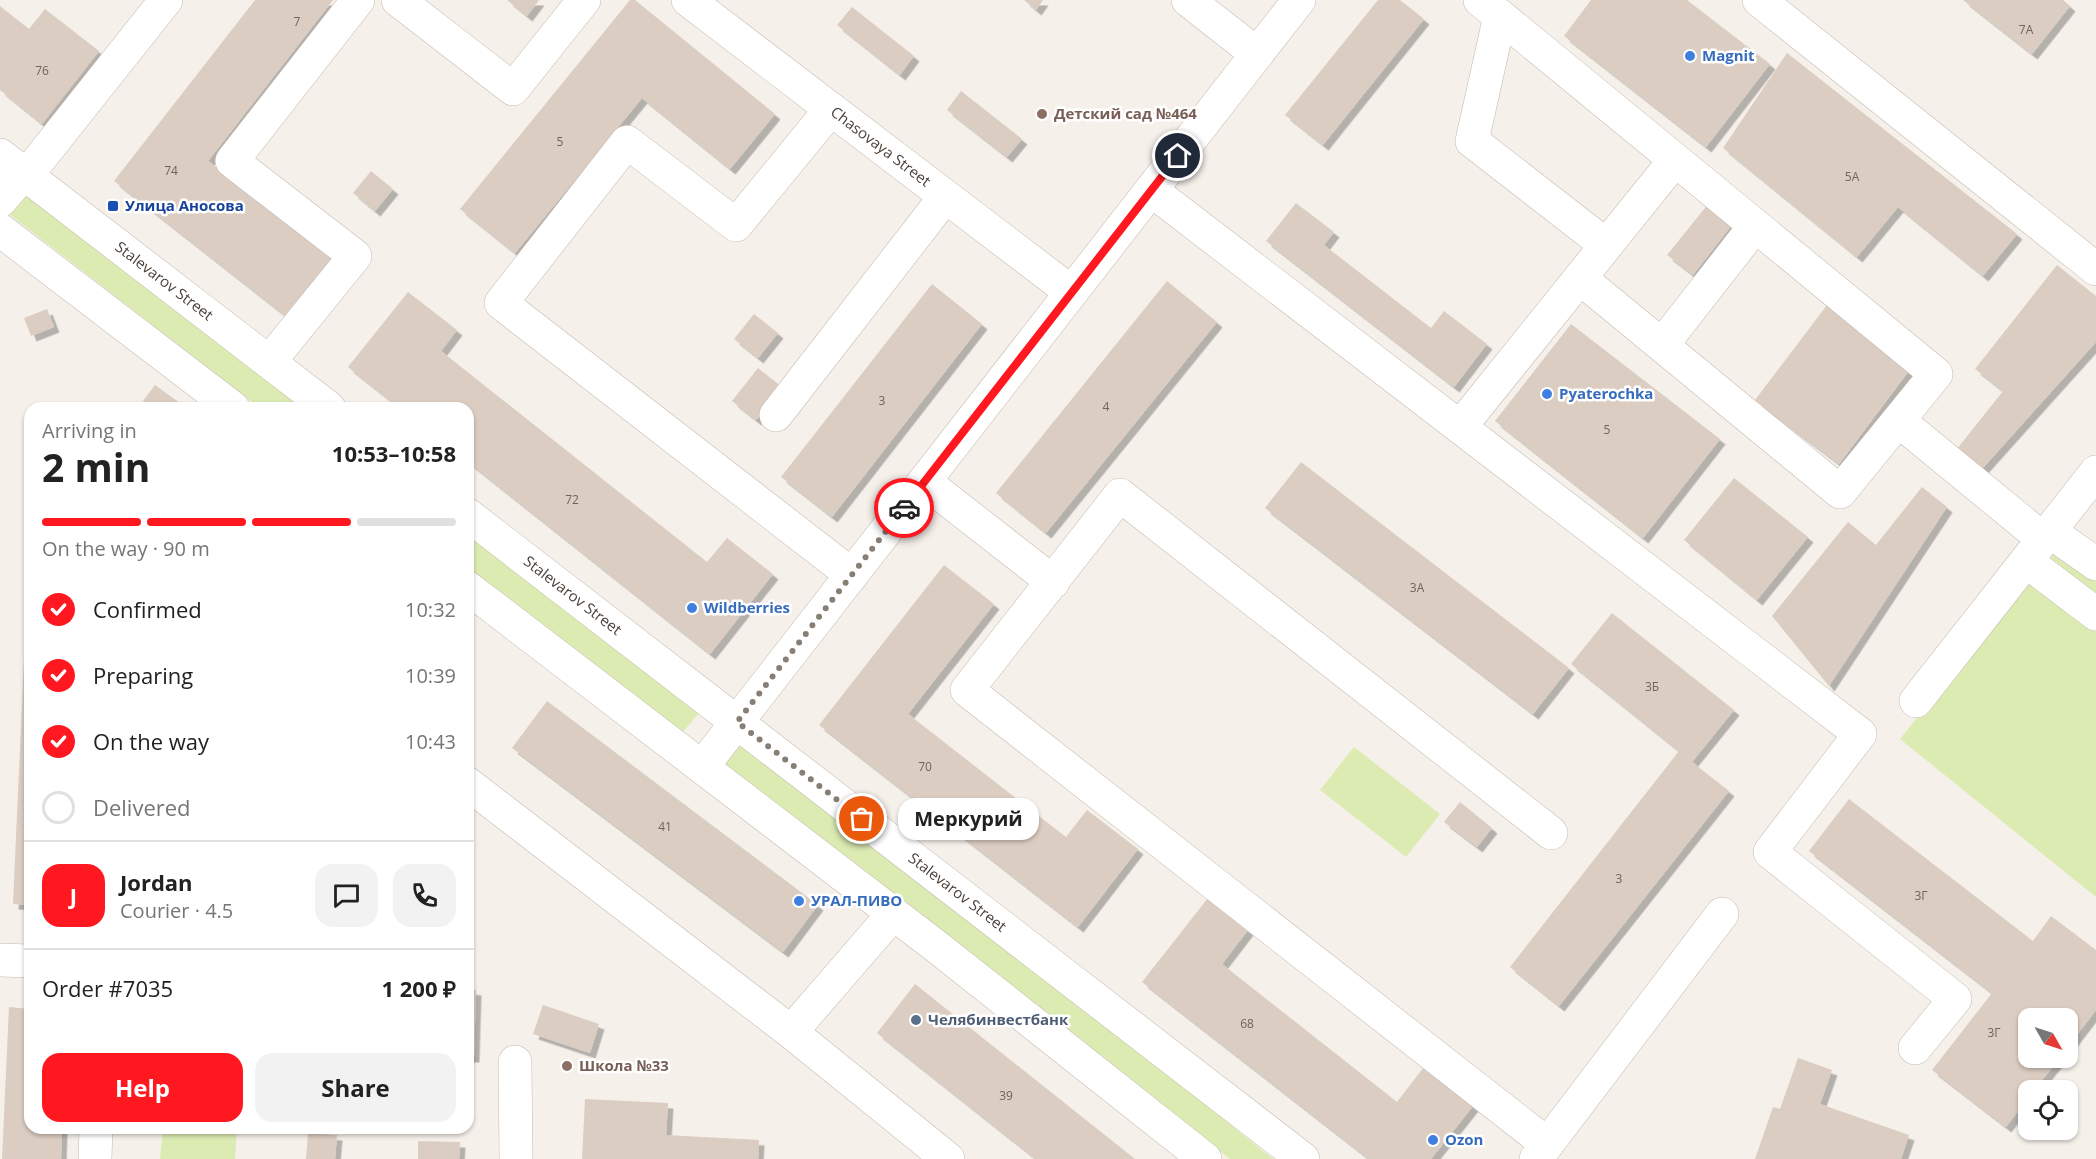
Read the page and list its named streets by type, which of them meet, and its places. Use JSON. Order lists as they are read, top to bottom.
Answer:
{
  "streets": {
    "street": ["Chasovaya Street", "Stalevarov Street"]
  },
  "places": {
    "other": [
      "Magnit",
      "Детский сад №464",
      "Pyaterochka",
      "Wildberries",
      "Меркурий",
      "УРАЛ-ПИВО",
      "Челябинвестбанк",
      "Школа №33",
      "Ozon"
    ],
    "transit": ["Улица Аносова"]
  },
  "house_numbers": [
    "7",
    "7А",
    "76",
    "5",
    "74",
    "5А",
    "3",
    "4",
    "5",
    "72",
    "3А",
    "3Б",
    "70",
    "41",
    "3",
    "3Г",
    "68",
    "3Г",
    "39"
  ],
  "north": "bottom right",
  "page": {
    "heading": ["2 min", "Arriving in", "10:53–10:58"],
    "panel": [
      "Jordan",
      "Courier · 4.5",
      "Order #7035",
      "1 200 ₽"
    ],
    "bar": "On the way · 90 m",
    "list": [
      ["Confirmed", "10:32"],
      ["Preparing", "10:39"],
      ["On the way", "10:43"],
      "Delivered"
    ],
    "bubble": "Меркурий",
    "round": "J",
    "buttons": ["Help", "Share"]
  }
}
